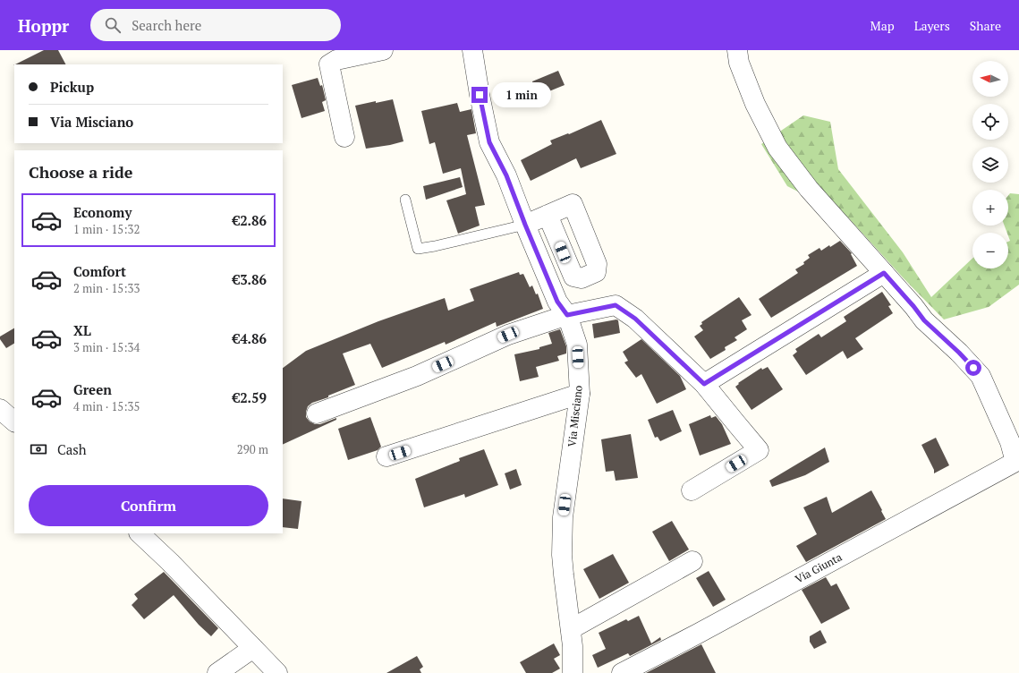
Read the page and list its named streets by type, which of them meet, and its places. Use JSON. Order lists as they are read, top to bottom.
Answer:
{
  "streets": {
    "street": ["Via Misciano", "Via Giunta"]
  },
  "north": "left",
  "page": {
    "header": "Hoppr",
    "search": "Search here",
    "nav": ["Map", "Layers", "Share"],
    "map_buttons": ["+", "−"],
    "banner": ["Pickup", "Via Misciano"],
    "bubble": "1 min",
    "heading": "Choose a ride",
    "list": [
      {
        "name": "Economy",
        "note": "1 min · 15:32",
        "value": "€2.86"
      },
      {
        "name": "Comfort",
        "note": "2 min · 15:33",
        "value": "€3.86"
      },
      {
        "name": "XL",
        "note": "3 min · 15:34",
        "value": "€4.86"
      },
      {
        "name": "Green",
        "note": "4 min · 15:35",
        "value": "€2.59"
      }
    ],
    "pay": ["Cash", "290 m"],
    "buttons": "Confirm"
  }
}
